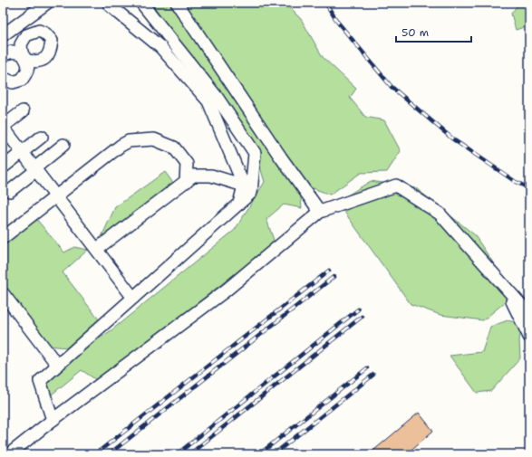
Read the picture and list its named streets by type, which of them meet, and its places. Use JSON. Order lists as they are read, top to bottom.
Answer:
{
  "scale_bar": "50 m"
}
